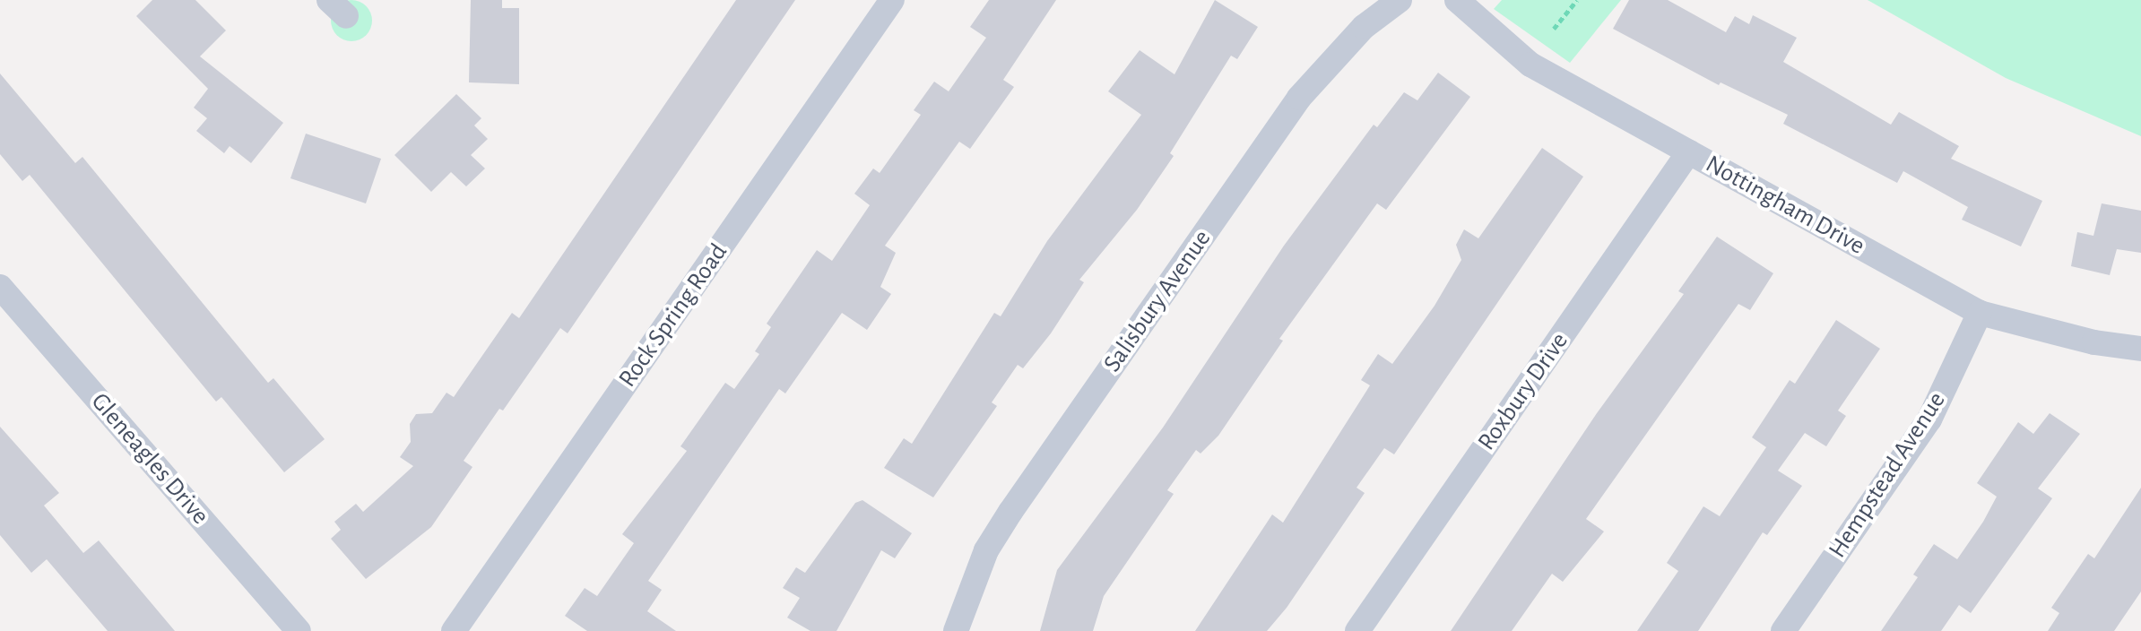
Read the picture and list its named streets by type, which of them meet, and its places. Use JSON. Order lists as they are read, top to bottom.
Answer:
{
  "streets": {
    "street": [
      "Nottingham Drive",
      "Salisbury Avenue",
      "Rock Spring Road",
      "Roxbury Drive",
      "Gleneagles Drive",
      "Hempstead Avenue"
    ]
  },
  "crossings": [
    ["Nottingham Drive", "Roxbury Drive"],
    ["Nottingham Drive", "Hempstead Avenue"]
  ]
}
